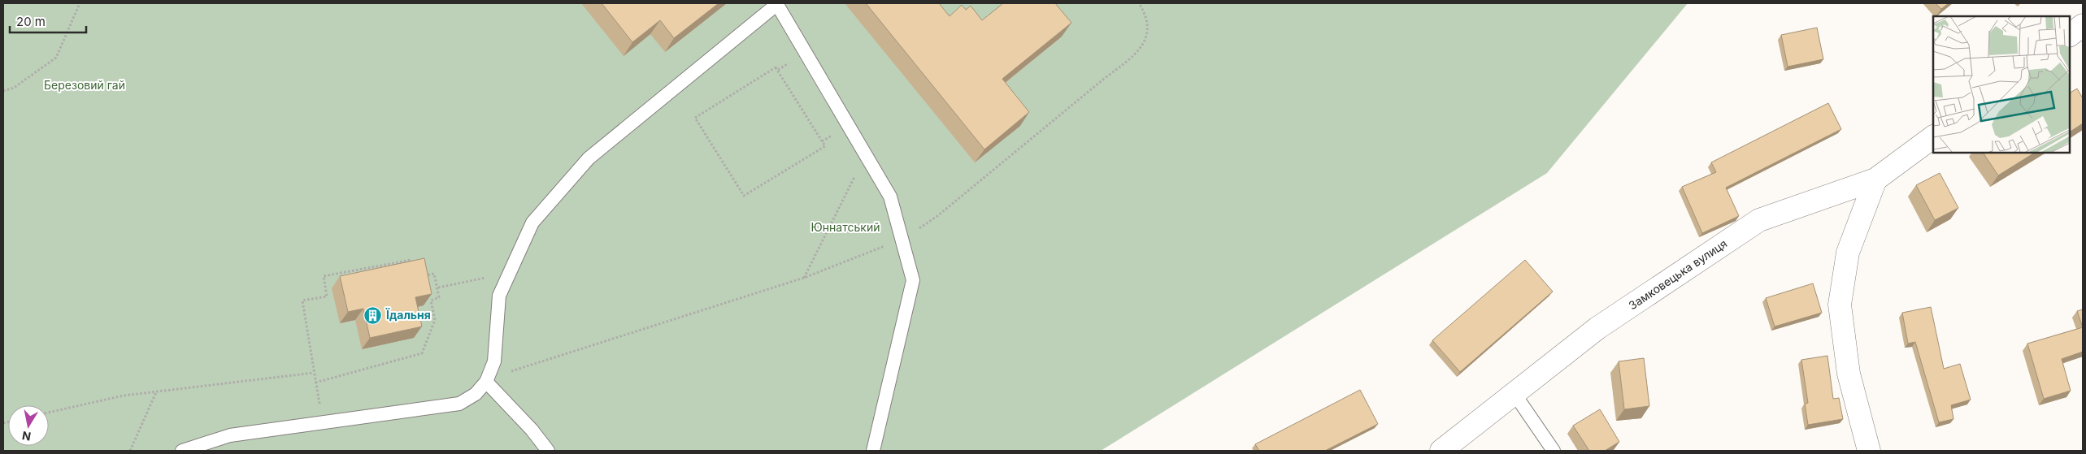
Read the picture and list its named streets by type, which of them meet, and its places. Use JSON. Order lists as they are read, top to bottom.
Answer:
{
  "streets": {
    "street": ["Замковецька вулиця"]
  },
  "parks": ["Березовий гай", "Юннатський"],
  "places": {
    "building": ["Їдальня"]
  },
  "scale_bar": "20 m",
  "north": "bottom"
}
